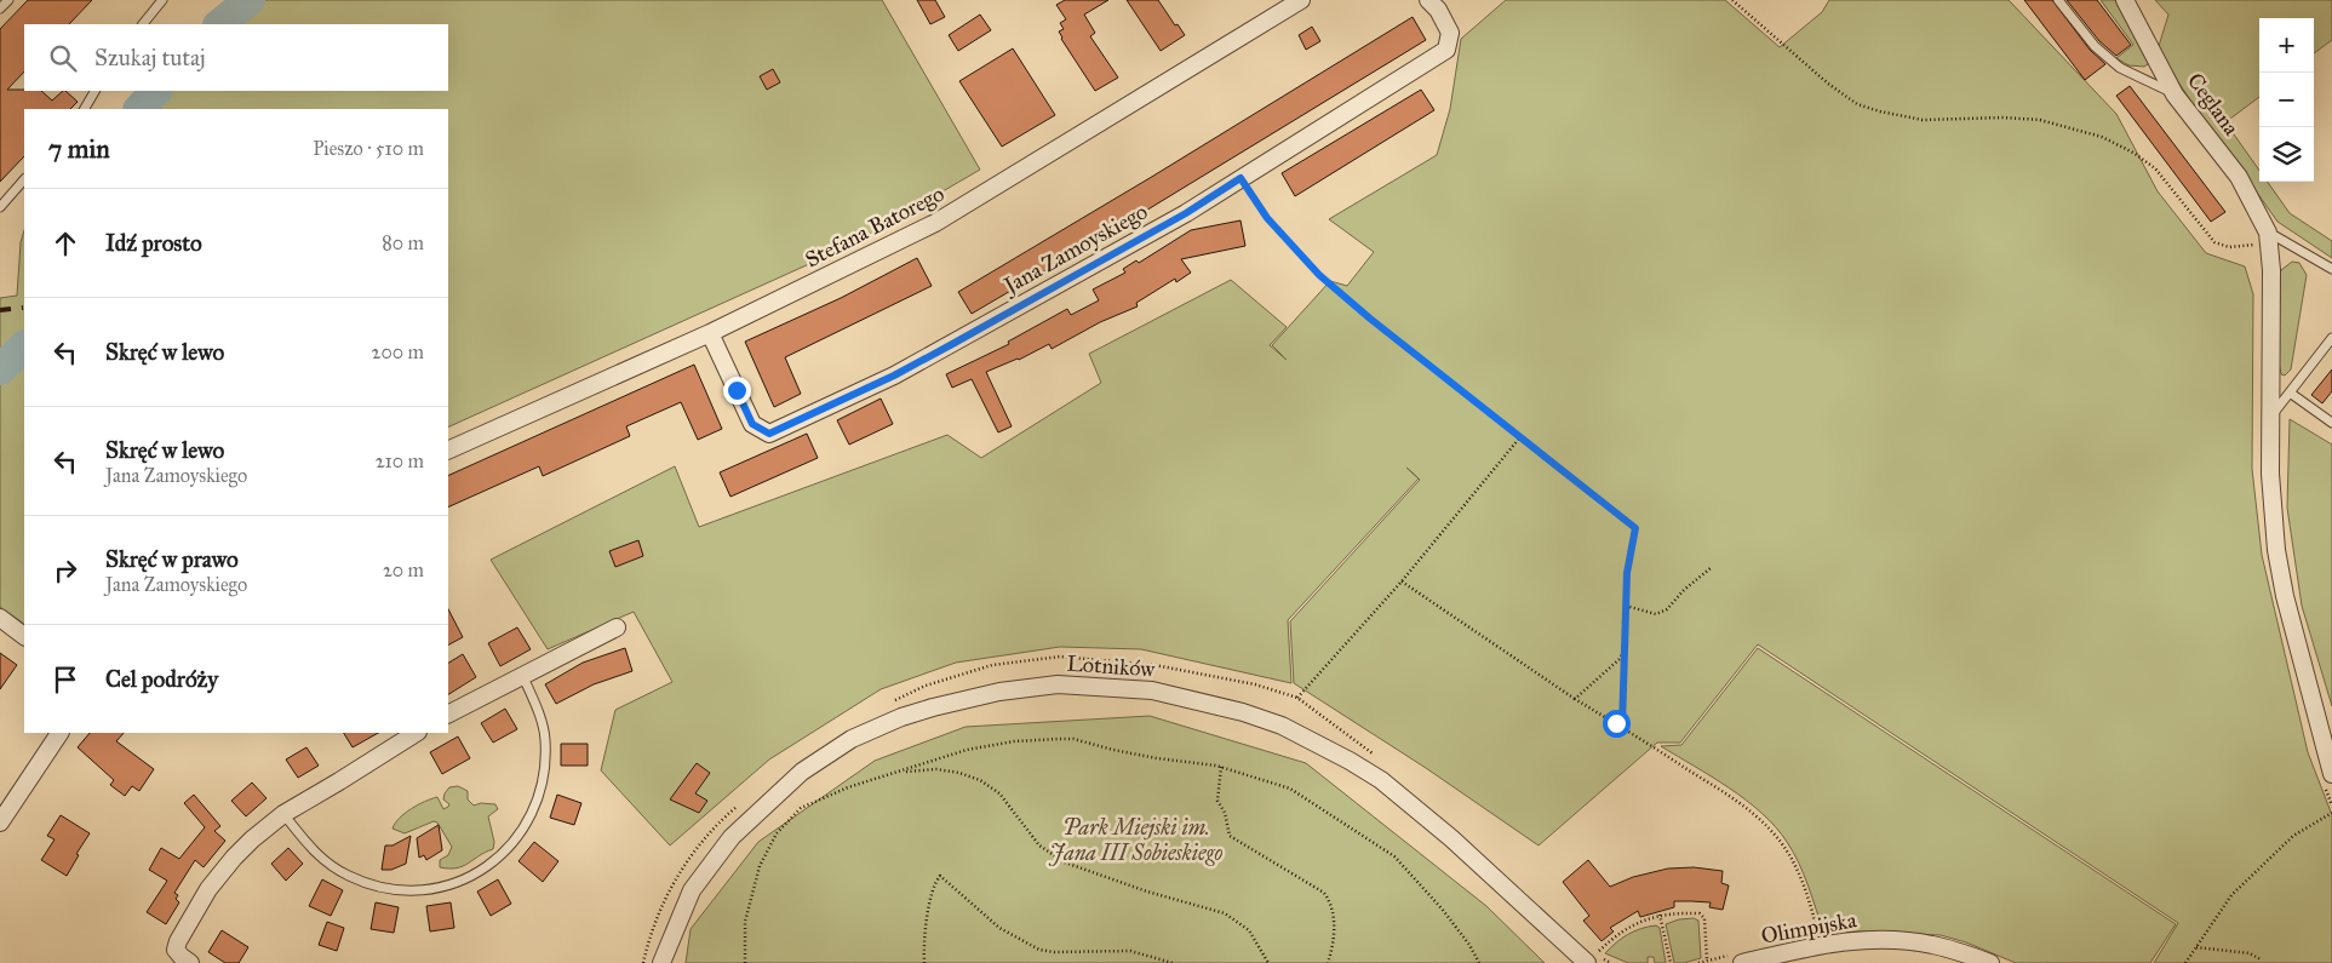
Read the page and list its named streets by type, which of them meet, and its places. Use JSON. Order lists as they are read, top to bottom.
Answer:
{
  "streets": {
    "street": [
      "Ceglana",
      "Stefana Batorego",
      "Jana Zamoyskiego",
      "Lotników",
      "Olimpijska"
    ]
  },
  "crossings": [
    ["Stefana Batorego", "Jana Zamoyskiego"]
  ],
  "parks": ["Park Miejski im. Jana III Sobieskiego"],
  "page": {
    "map_buttons": ["+", "−"],
    "search": "Szukaj tutaj",
    "heading": ["7 min", "Pieszo · 510 m"],
    "list": [
      ["Idź prosto", "80 m"],
      ["Skręć w lewo", "200 m"],
      ["Skręć w lewo", "Jana Zamoyskiego", "210 m"],
      ["Skręć w prawo", "Jana Zamoyskiego", "20 m"],
      "Cel podróży"
    ]
  }
}
